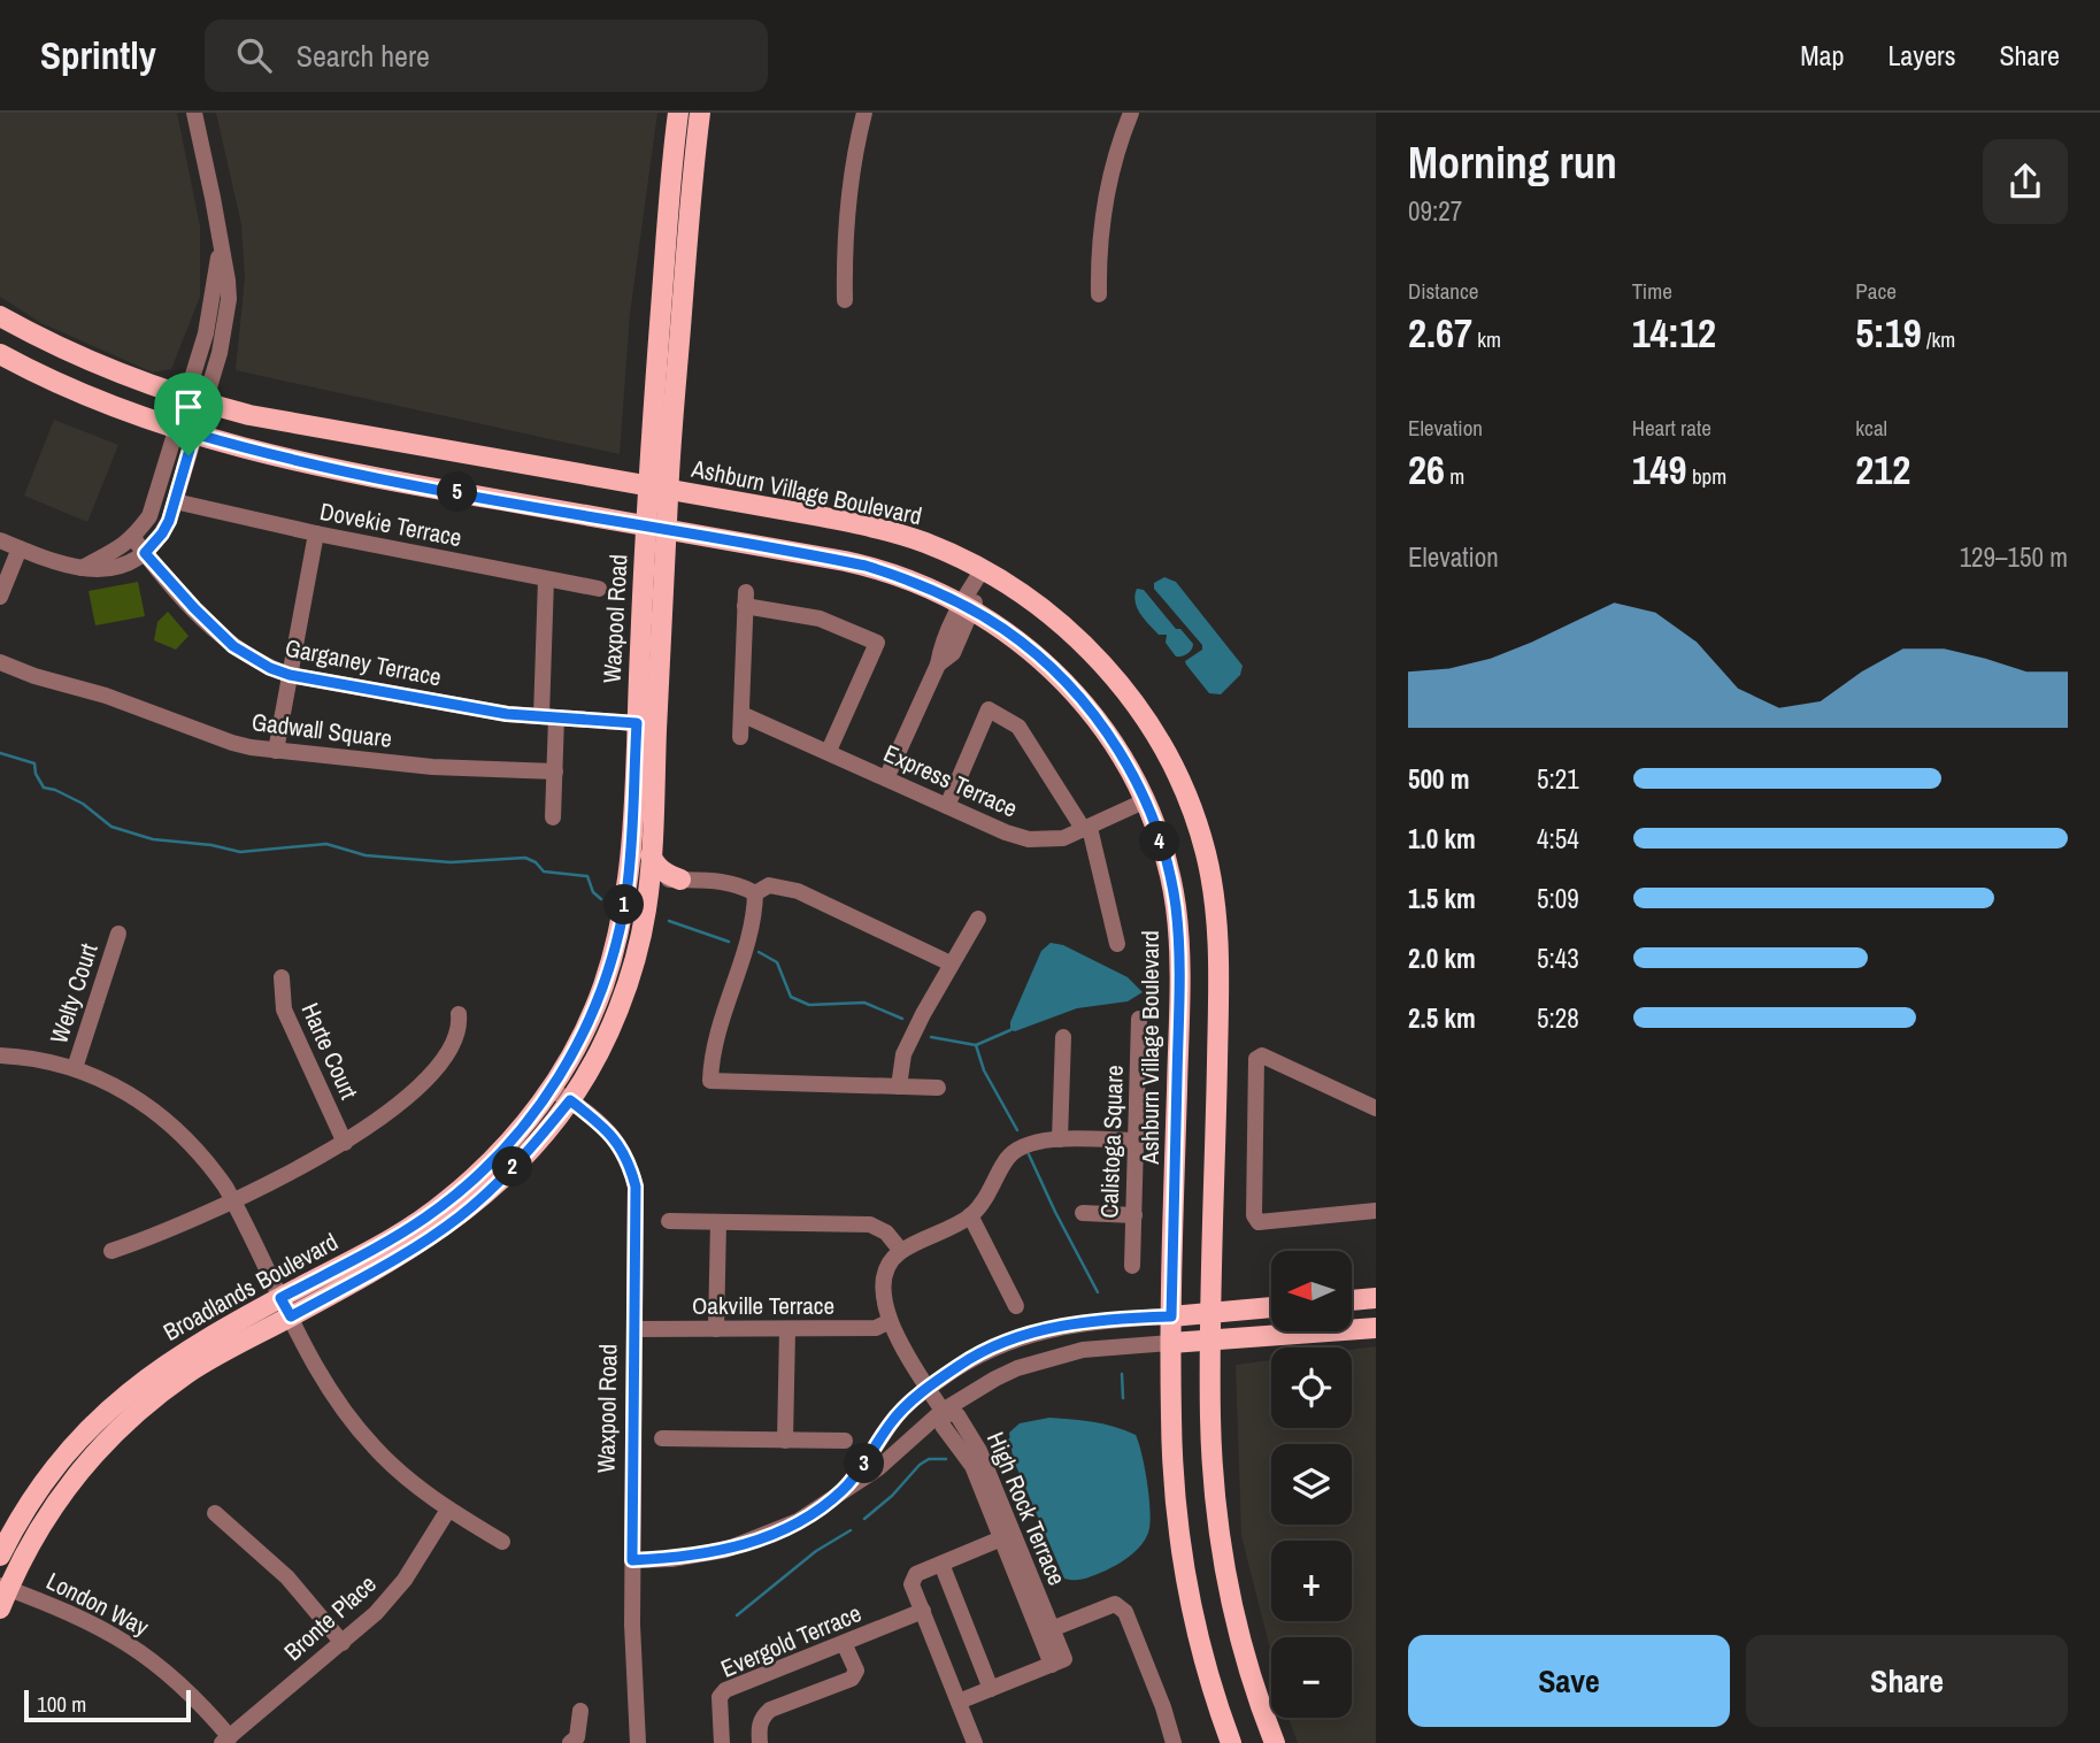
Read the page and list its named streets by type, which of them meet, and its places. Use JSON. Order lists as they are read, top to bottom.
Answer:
{
  "streets": {
    "main road": ["Ashburn Village Boulevard", "Waxpool Road", "Broadlands Boulevard"],
    "street": [
      "Dovekie Terrace",
      "Garganey Terrace",
      "Gadwall Square",
      "Express Terrace",
      "Welty Court",
      "Harte Court",
      "Calistoga Square",
      "Oakville Terrace",
      "High Rock Terrace",
      "London Way",
      "Bronte Place",
      "Evergold Terrace"
    ]
  },
  "crossings": [
    ["Ashburn Village Boulevard", "Waxpool Road"],
    ["Ashburn Village Boulevard", "Express Terrace"],
    ["Waxpool Road", "Garganey Terrace"],
    ["Waxpool Road", "Broadlands Boulevard"],
    ["Waxpool Road", "Oakville Terrace"],
    ["Broadlands Boulevard", "London Way"],
    ["Oakville Terrace", "High Rock Terrace"],
    ["London Way", "Bronte Place"]
  ],
  "scale_bar": "100 m",
  "north": "left",
  "page": {
    "header": "Sprintly",
    "search": "Search here",
    "nav": ["Map", "Layers", "Share"],
    "heading": ["Morning run", "09:27"],
    "stats": [
      ["Distance", "2.67 km"],
      ["Time", "14:12"],
      ["Pace", "5:19 /km"],
      ["Elevation", "26 m"],
      ["Heart rate", "149 bpm"],
      ["kcal", "212"]
    ],
    "pins": [
      "5",
      "4",
      "1",
      "2",
      "3"
    ],
    "chart": ["Elevation", "129–150 m"],
    "list": [
      {
        "name": "500 m",
        "note": "5:21"
      },
      {
        "name": "1.0 km",
        "note": "4:54"
      },
      {
        "name": "1.5 km",
        "note": "5:09"
      },
      {
        "name": "2.0 km",
        "note": "5:43"
      },
      {
        "name": "2.5 km",
        "note": "5:28"
      }
    ],
    "map_buttons": ["+", "−"],
    "buttons": ["Save", "Share"],
    "scale": "100 m"
  }
}
